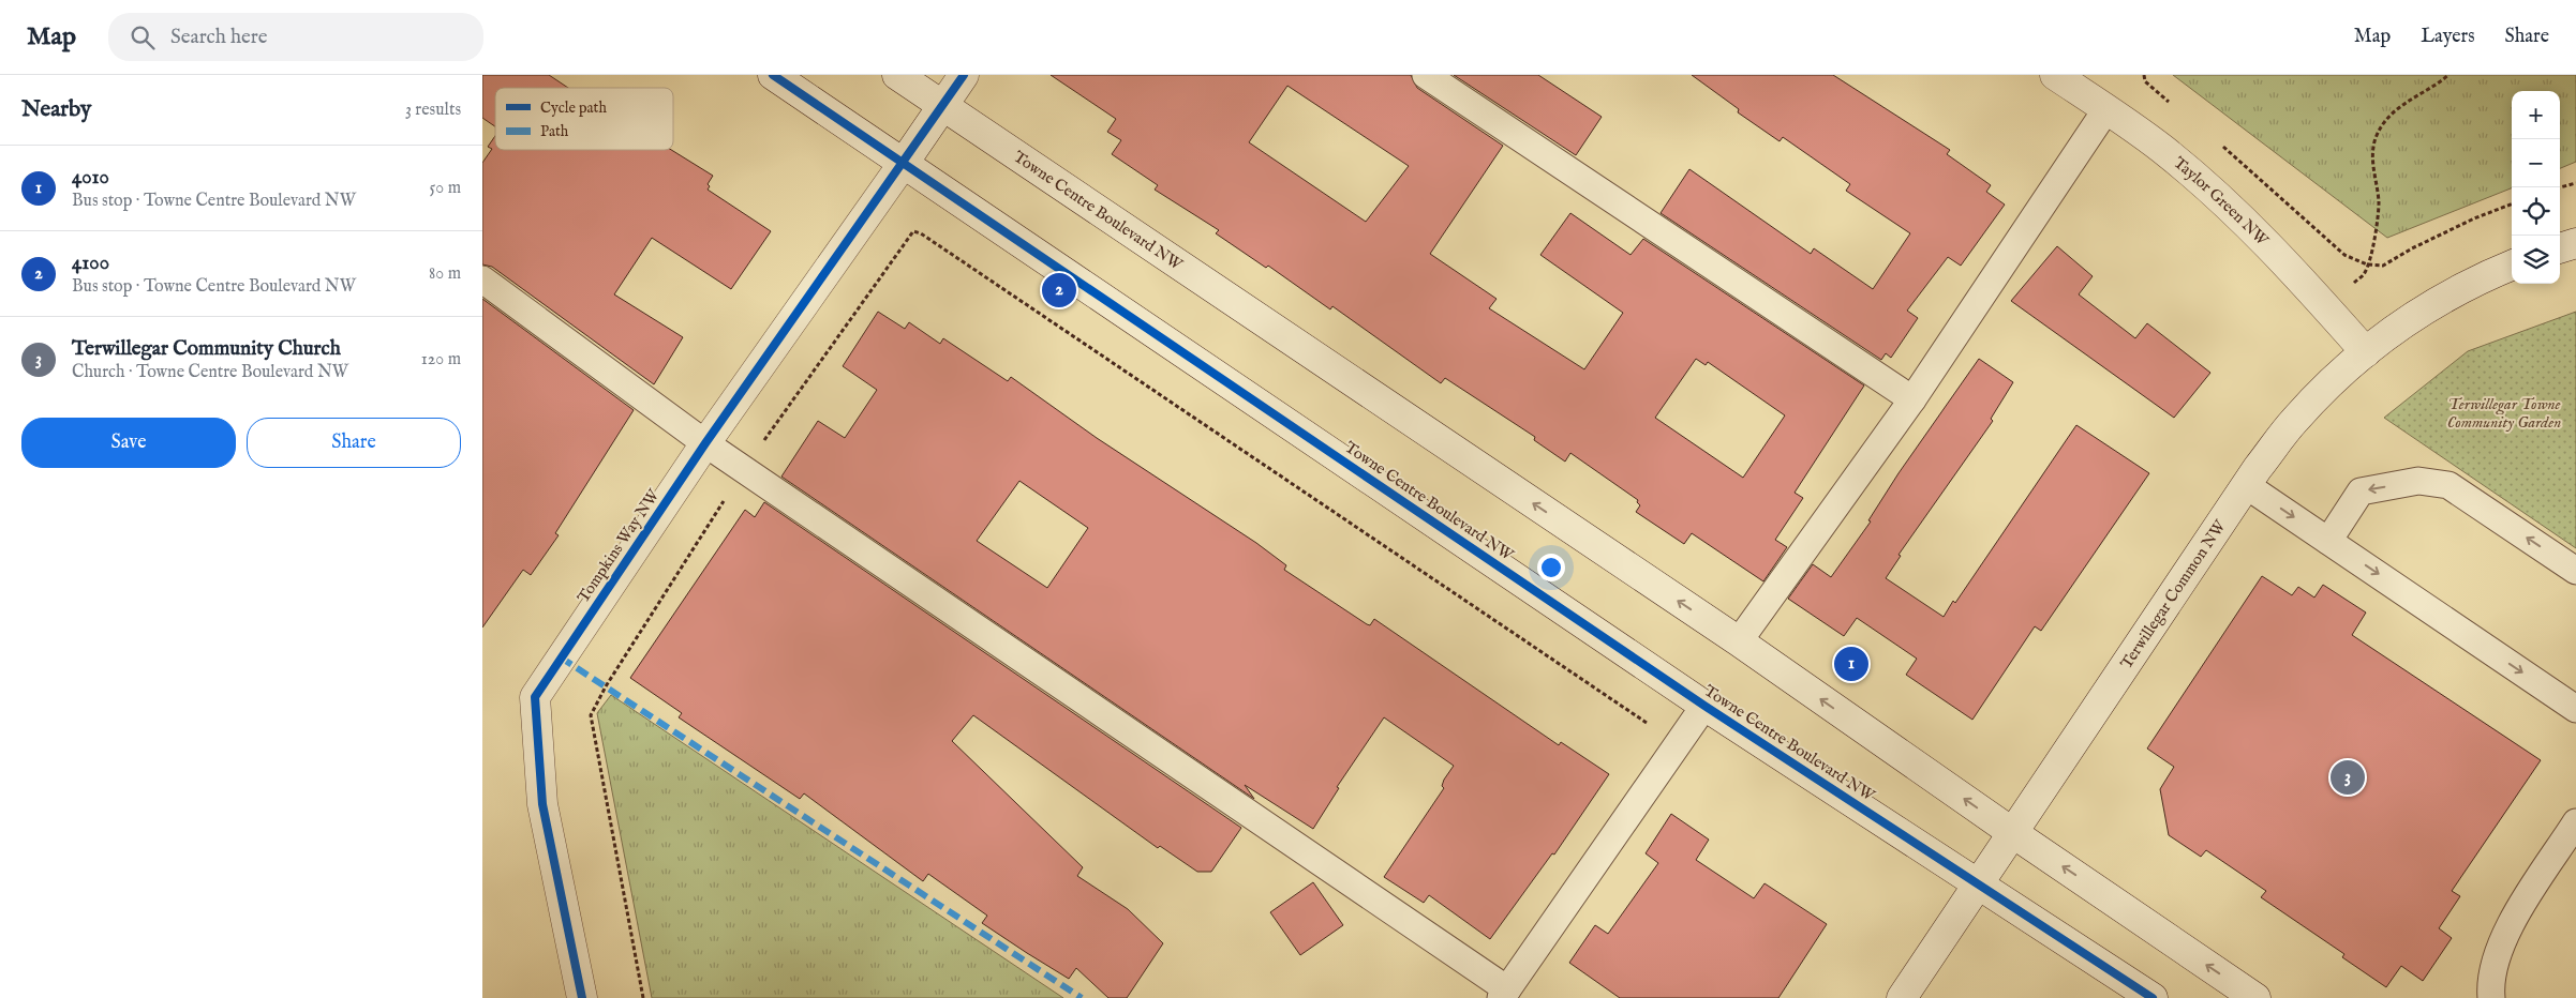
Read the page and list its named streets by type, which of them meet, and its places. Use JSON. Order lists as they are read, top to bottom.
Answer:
{
  "streets": {
    "street": [
      "Taylor Green NW",
      "Towne Centre Boulevard NW",
      "Tompkins Way NW",
      "Terwillegar Common NW"
    ]
  },
  "crossings": [
    ["Taylor Green NW", "Terwillegar Common NW"],
    ["Towne Centre Boulevard NW", "Tompkins Way NW"],
    ["Towne Centre Boulevard NW", "Terwillegar Common NW"]
  ],
  "parks": ["Terwillegar Towne Community Garden"],
  "legend": ["Cycle path", "Path"],
  "page": {
    "header": "Map",
    "search": "Search here",
    "nav": ["Map", "Layers", "Share"],
    "heading": ["Nearby", "3 results"],
    "map_buttons": ["+", "−"],
    "list": [
      {
        "mark": "1",
        "name": "4010",
        "note": "Bus stop · Towne Centre Boulevard NW",
        "value": "50 m"
      },
      {
        "mark": "2",
        "name": "4100",
        "note": "Bus stop · Towne Centre Boulevard NW",
        "value": "80 m"
      },
      {
        "mark": "3",
        "name": "Terwillegar Community Church",
        "note": "Church · Towne Centre Boulevard NW",
        "value": "120 m"
      }
    ],
    "pins": ["2", "1", "3"],
    "buttons": ["Save", "Share"]
  }
}
